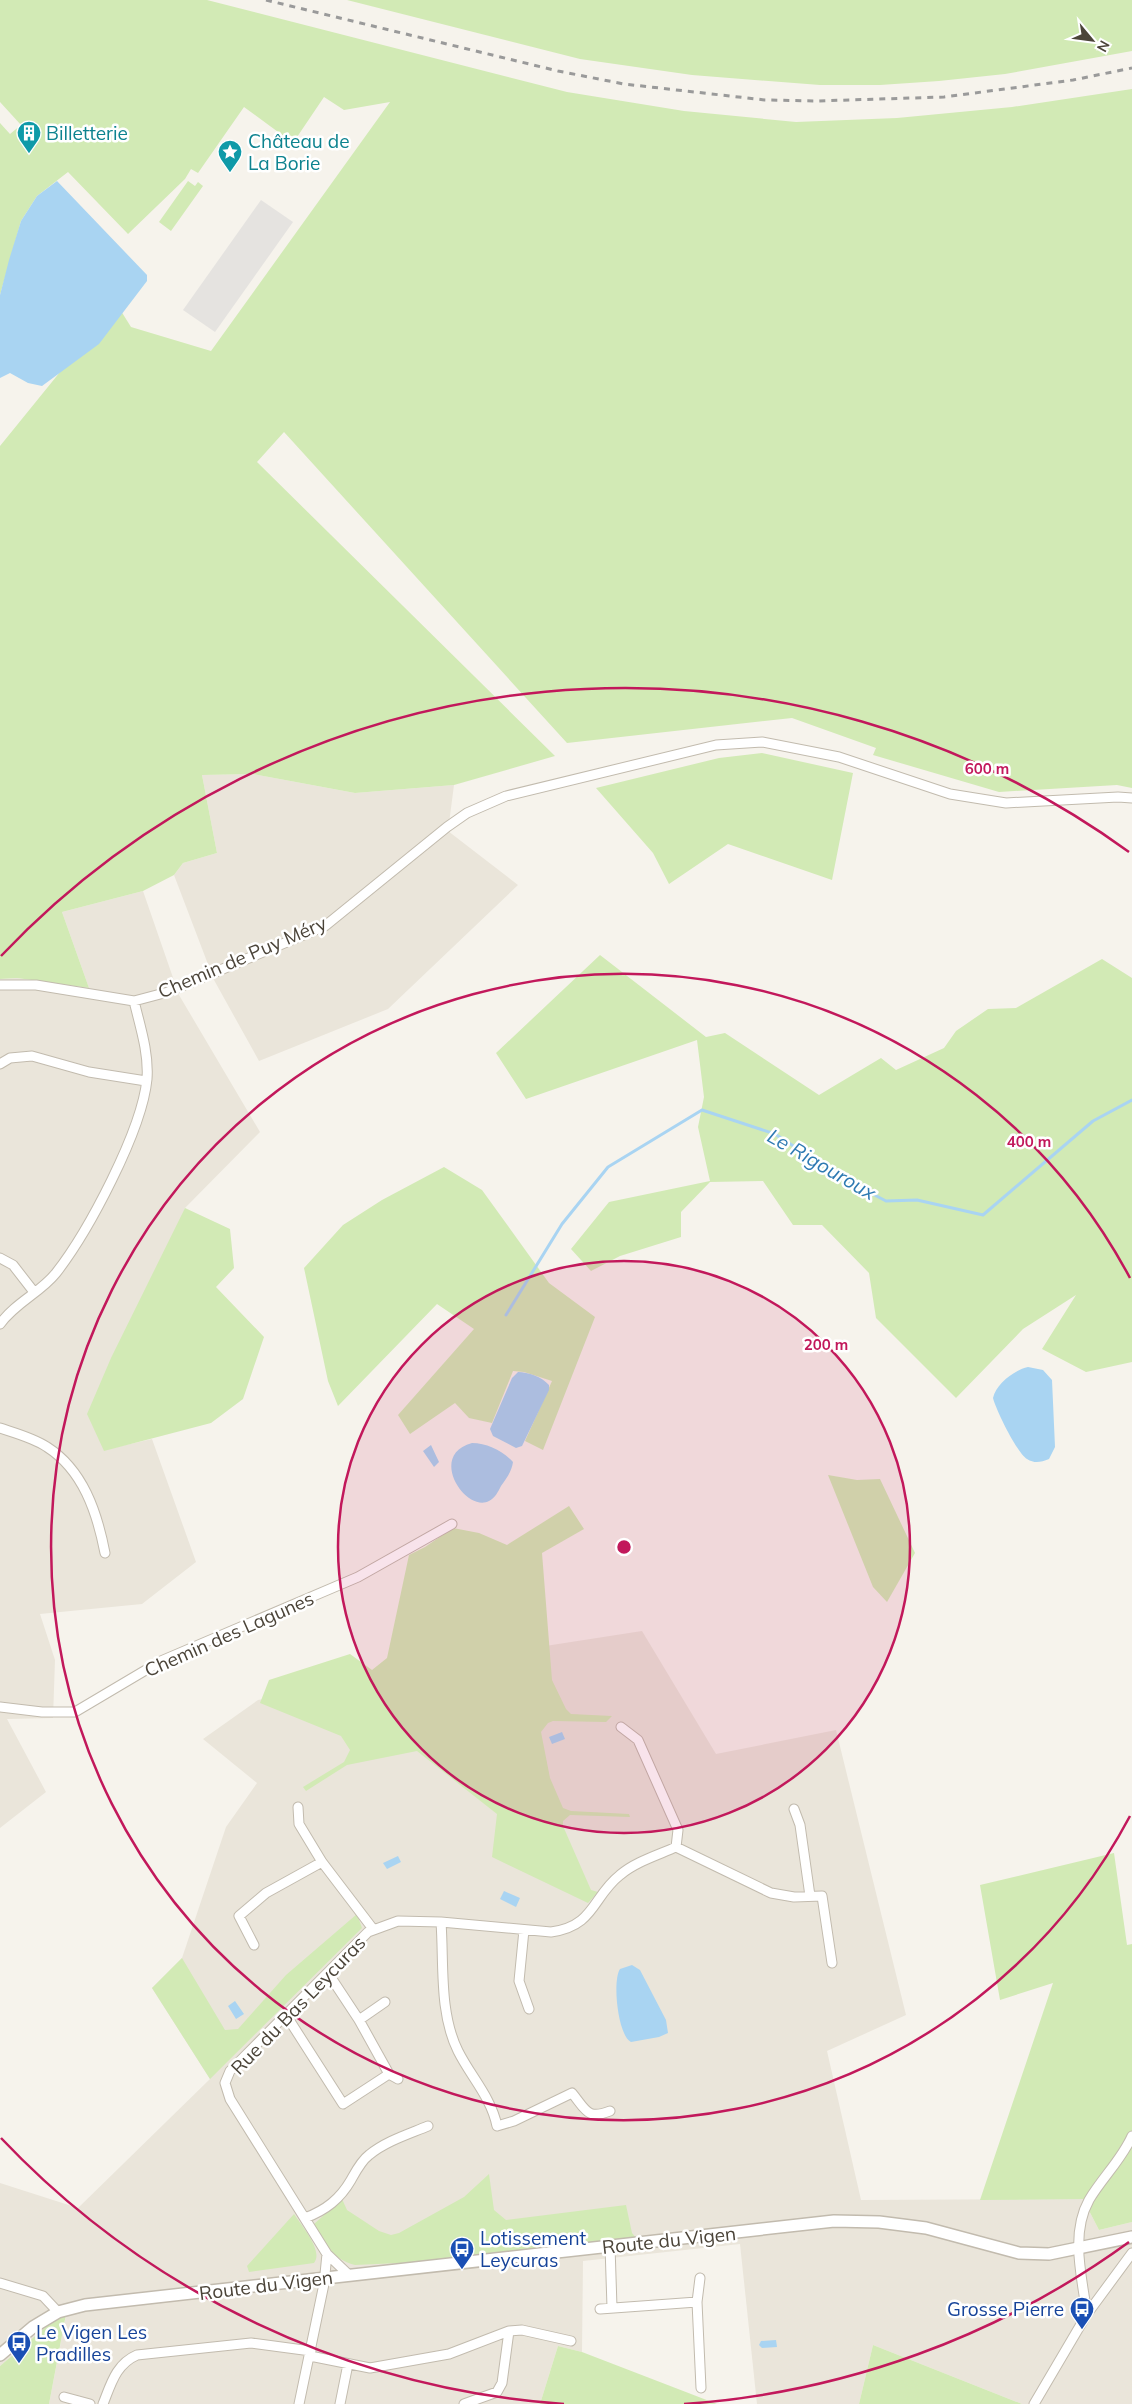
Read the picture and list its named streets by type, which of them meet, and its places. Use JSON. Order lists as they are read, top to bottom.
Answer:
{
  "streets": {
    "street": [
      "Chemin de Puy Méry",
      "Chemin des Lagunes",
      "Rue du Bas Leycuras",
      "Route du Vigen"
    ]
  },
  "crossings": [
    ["Rue du Bas Leycuras", "Route du Vigen"]
  ],
  "water": ["Le Rigouroux"],
  "places": {
    "building": ["Billetterie"],
    "place": ["Château de La Borie"],
    "bus stop": ["Lotissement Leycuras", "Grosse Pierre", "Le Vigen Les Pradilles"]
  },
  "north": "bottom right",
  "rings": ["600 m", "400 m", "200 m"]
}
